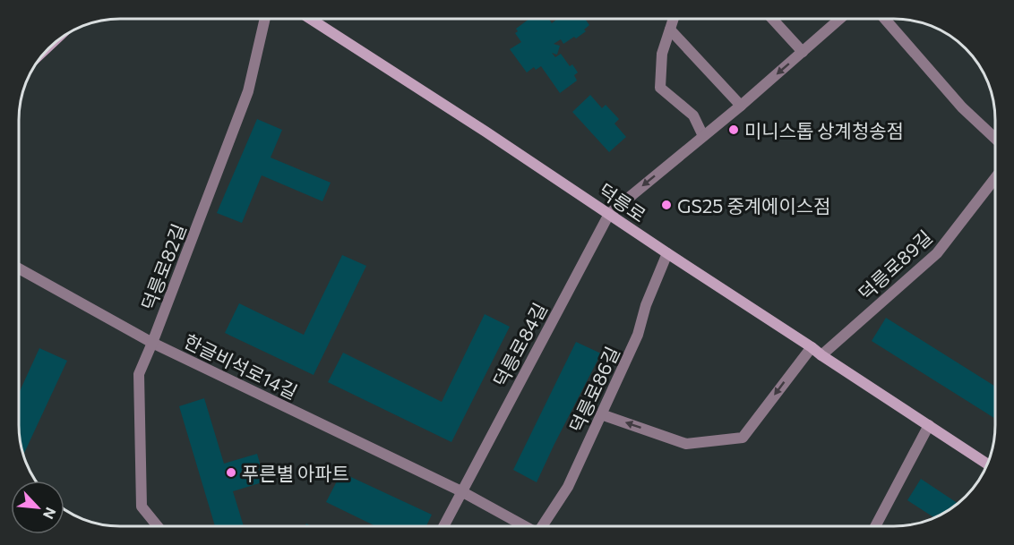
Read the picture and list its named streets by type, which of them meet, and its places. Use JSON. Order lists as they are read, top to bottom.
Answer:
{
  "streets": {
    "main road": ["덕릉로"],
    "street": [
      "덕릉로89길",
      "덕릉로82길",
      "덕릉로84길",
      "한글비석로14길",
      "덕릉로86길"
    ]
  },
  "crossings": [
    ["덕릉로", "덕릉로89길"],
    ["덕릉로", "덕릉로84길"],
    ["덕릉로", "덕릉로86길"],
    ["덕릉로82길", "한글비석로14길"],
    ["덕릉로84길", "한글비석로14길"]
  ],
  "places": ["미니스톱 상계청송점", "GS25 중계에이스점", "푸른별 아파트"],
  "north": "bottom right"
}
